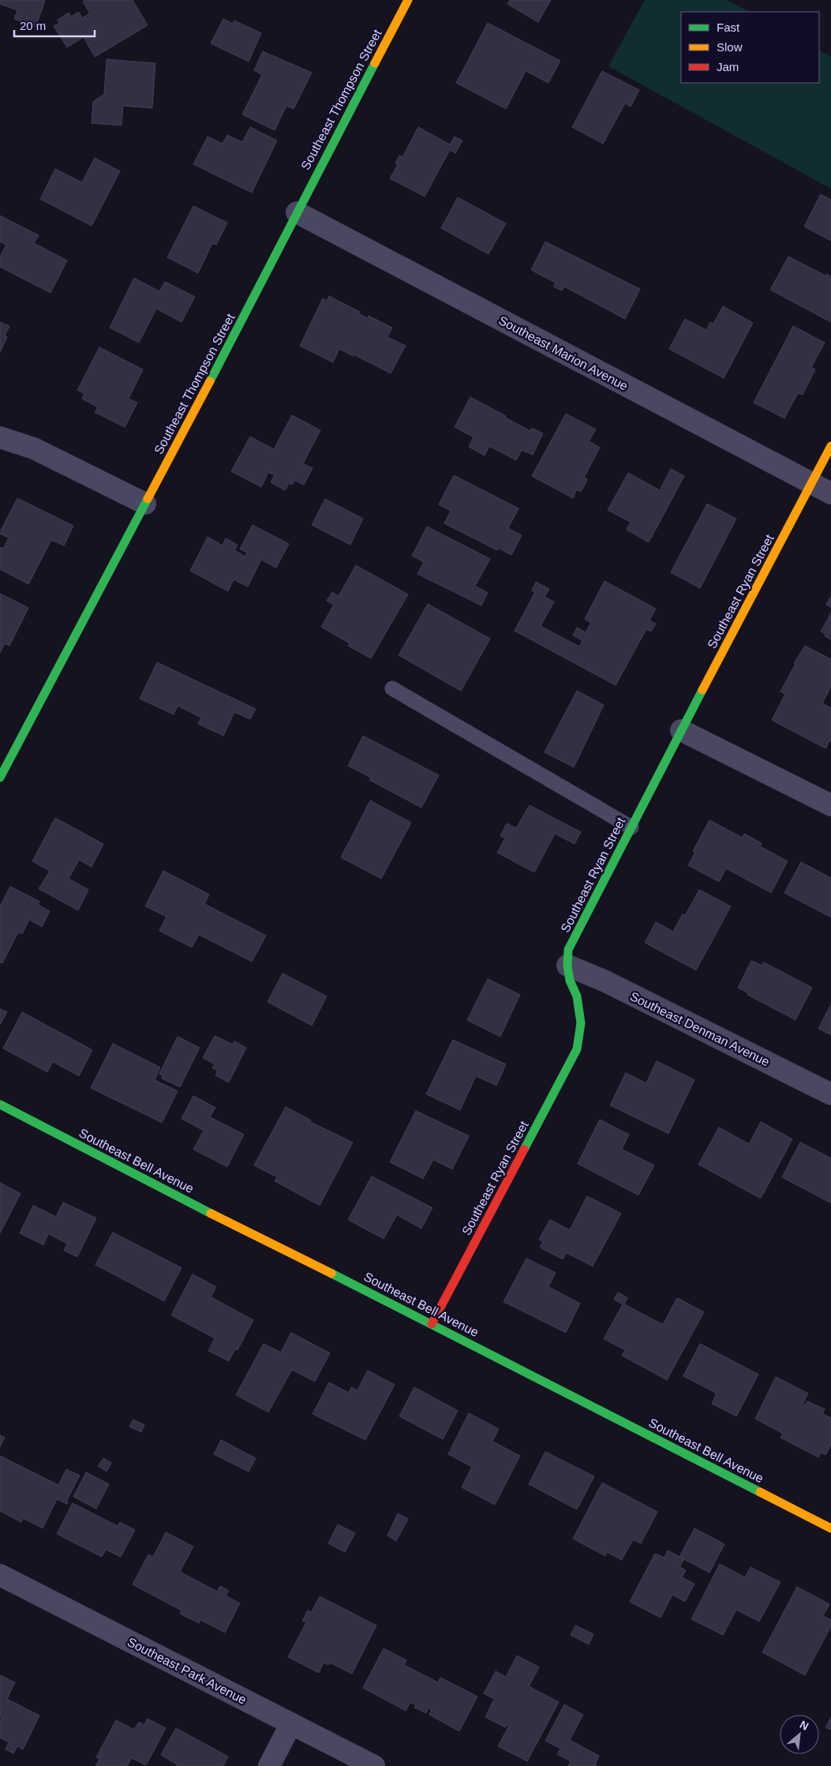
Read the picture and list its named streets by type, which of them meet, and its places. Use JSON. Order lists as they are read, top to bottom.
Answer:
{
  "streets": {
    "street": [
      "Southeast Thompson Street",
      "Southeast Marion Avenue",
      "Southeast Ryan Street",
      "Southeast Denman Avenue",
      "Southeast Bell Avenue",
      "Southeast Park Avenue"
    ]
  },
  "crossings": [
    ["Southeast Thompson Street", "Southeast Marion Avenue"],
    ["Southeast Marion Avenue", "Southeast Ryan Street"],
    ["Southeast Ryan Street", "Southeast Denman Avenue"],
    ["Southeast Ryan Street", "Southeast Bell Avenue"]
  ],
  "legend": ["Fast", "Slow", "Jam"],
  "scale_bar": "20 m",
  "north": "top right"
}
